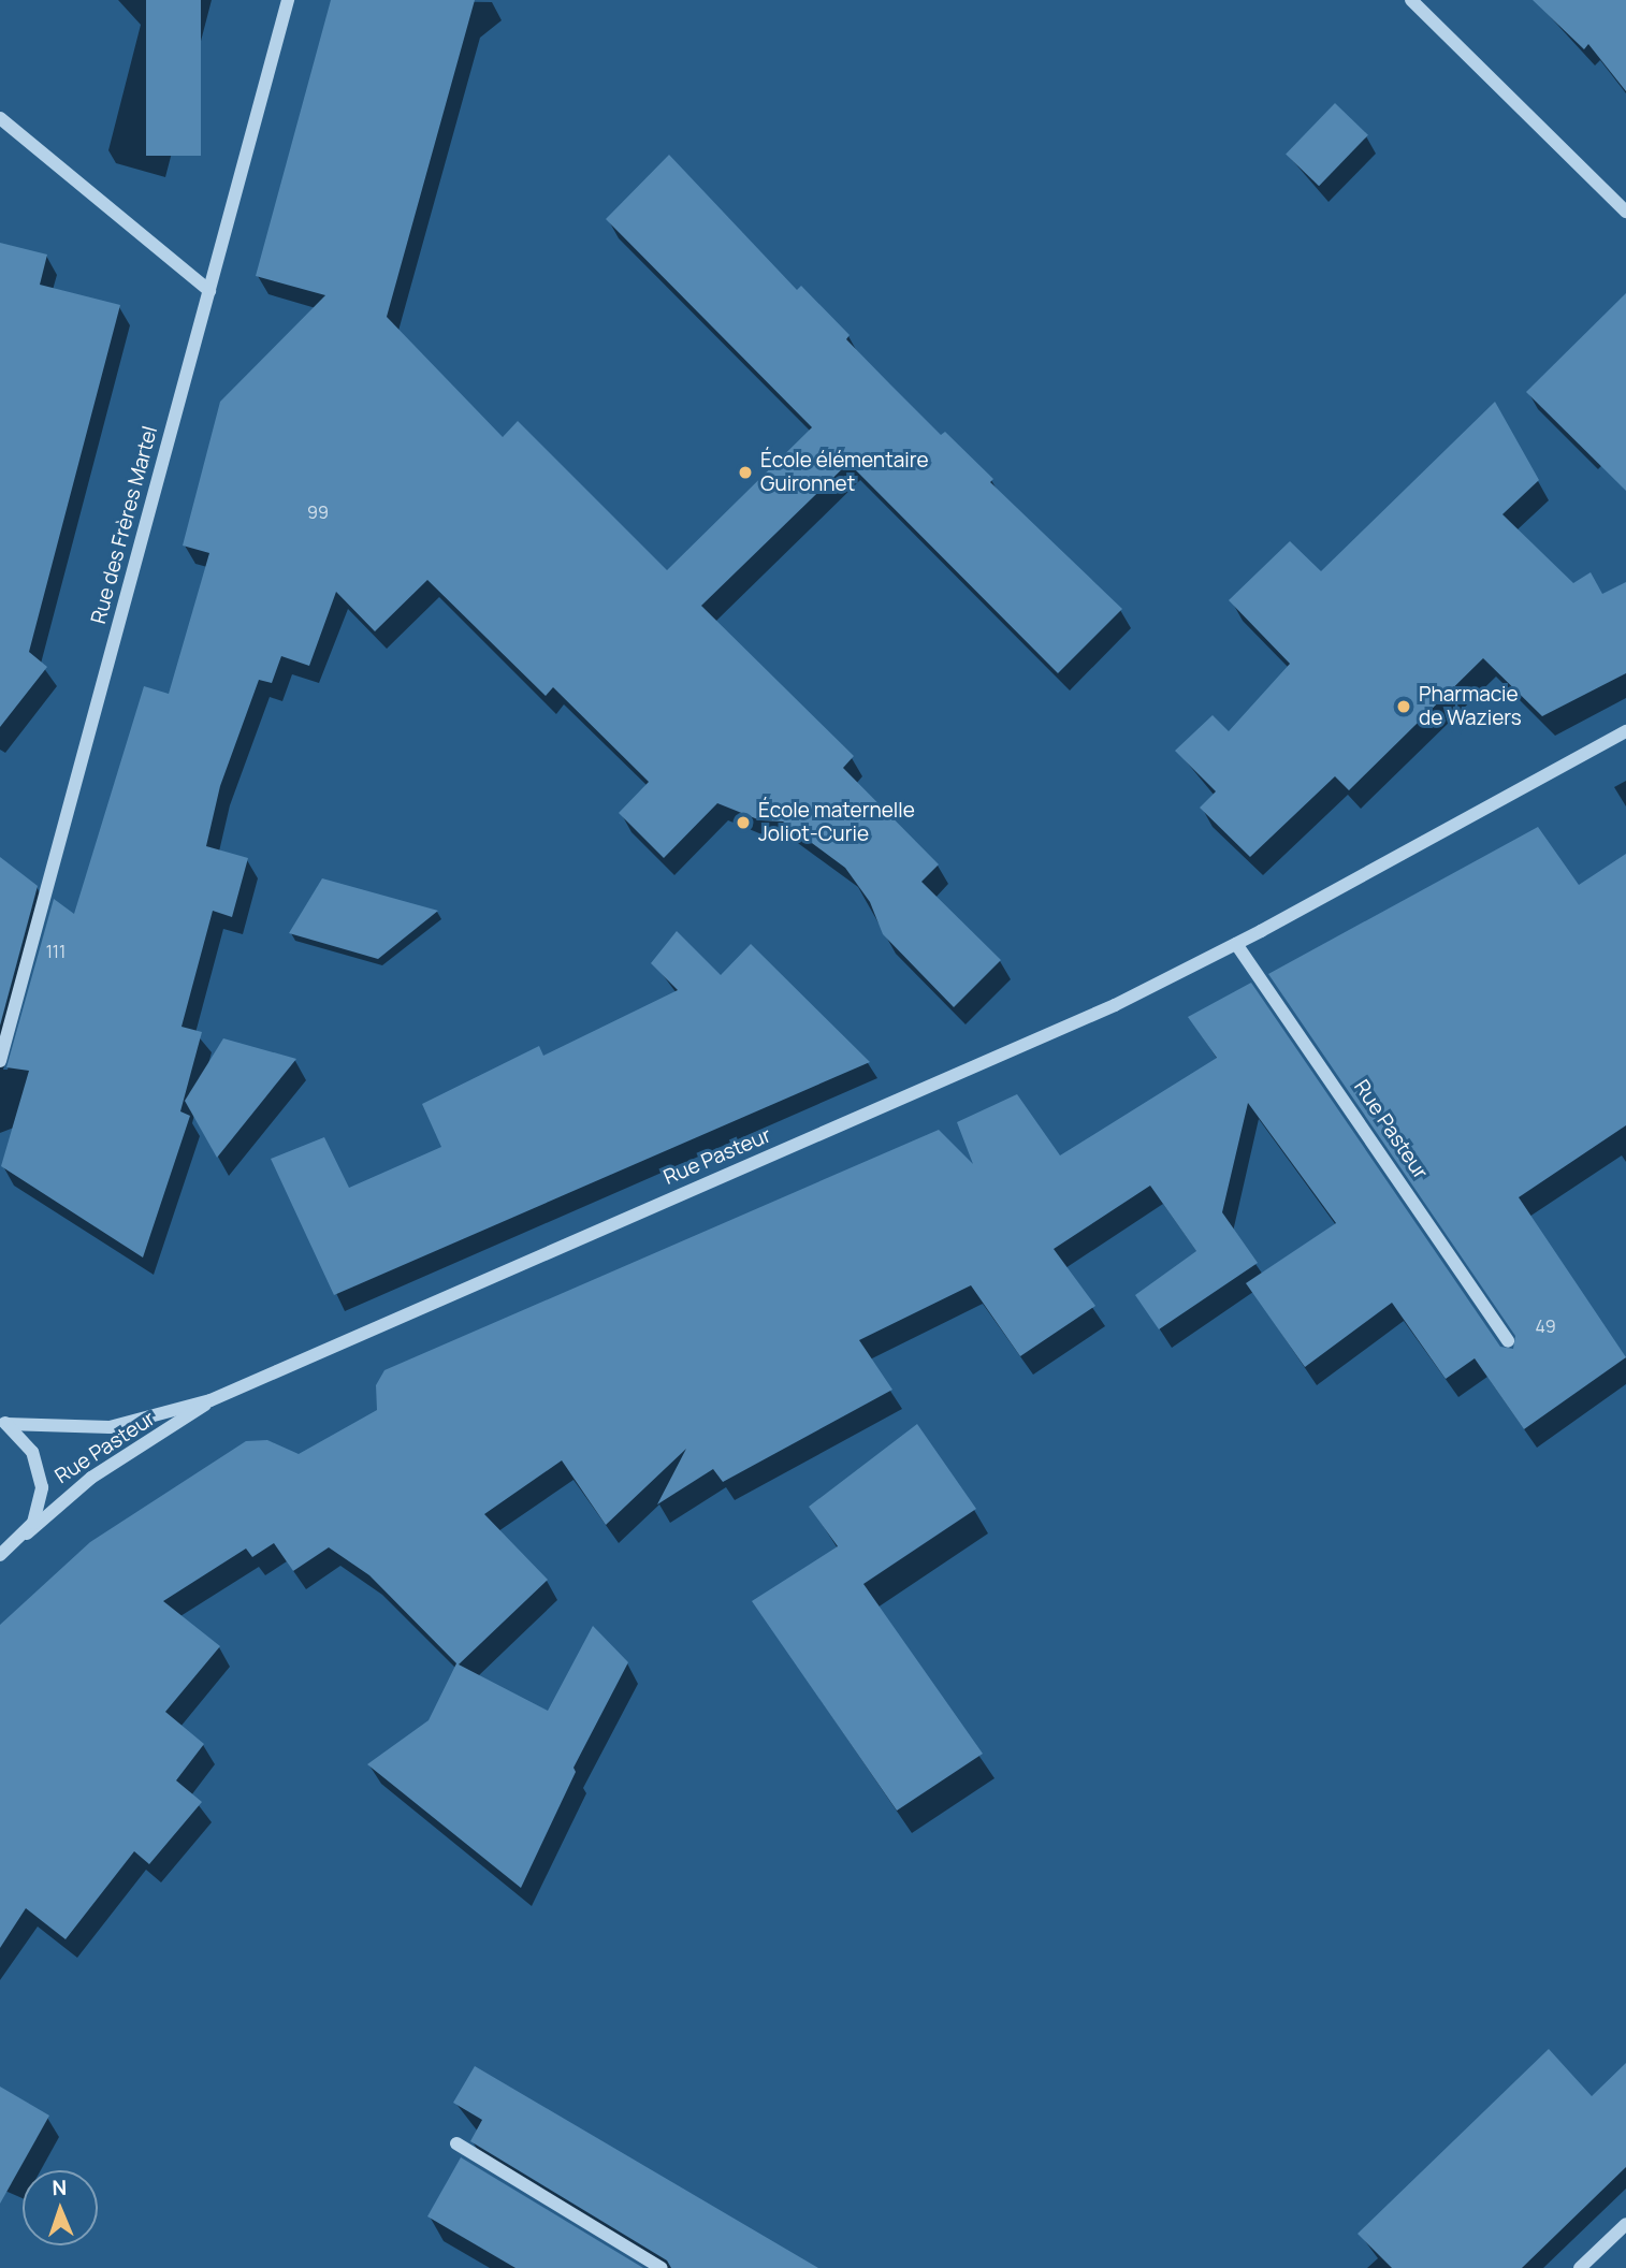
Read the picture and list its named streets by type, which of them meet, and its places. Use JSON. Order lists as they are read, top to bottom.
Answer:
{
  "streets": {
    "street": ["Rue des Frères Martel", "Rue Pasteur"]
  },
  "places": ["École élémentaire Guironnet", "Pharmacie de Waziers", "École maternelle Joliot-Curie"],
  "house_numbers": ["99", "111", "49"],
  "north": "top"
}
